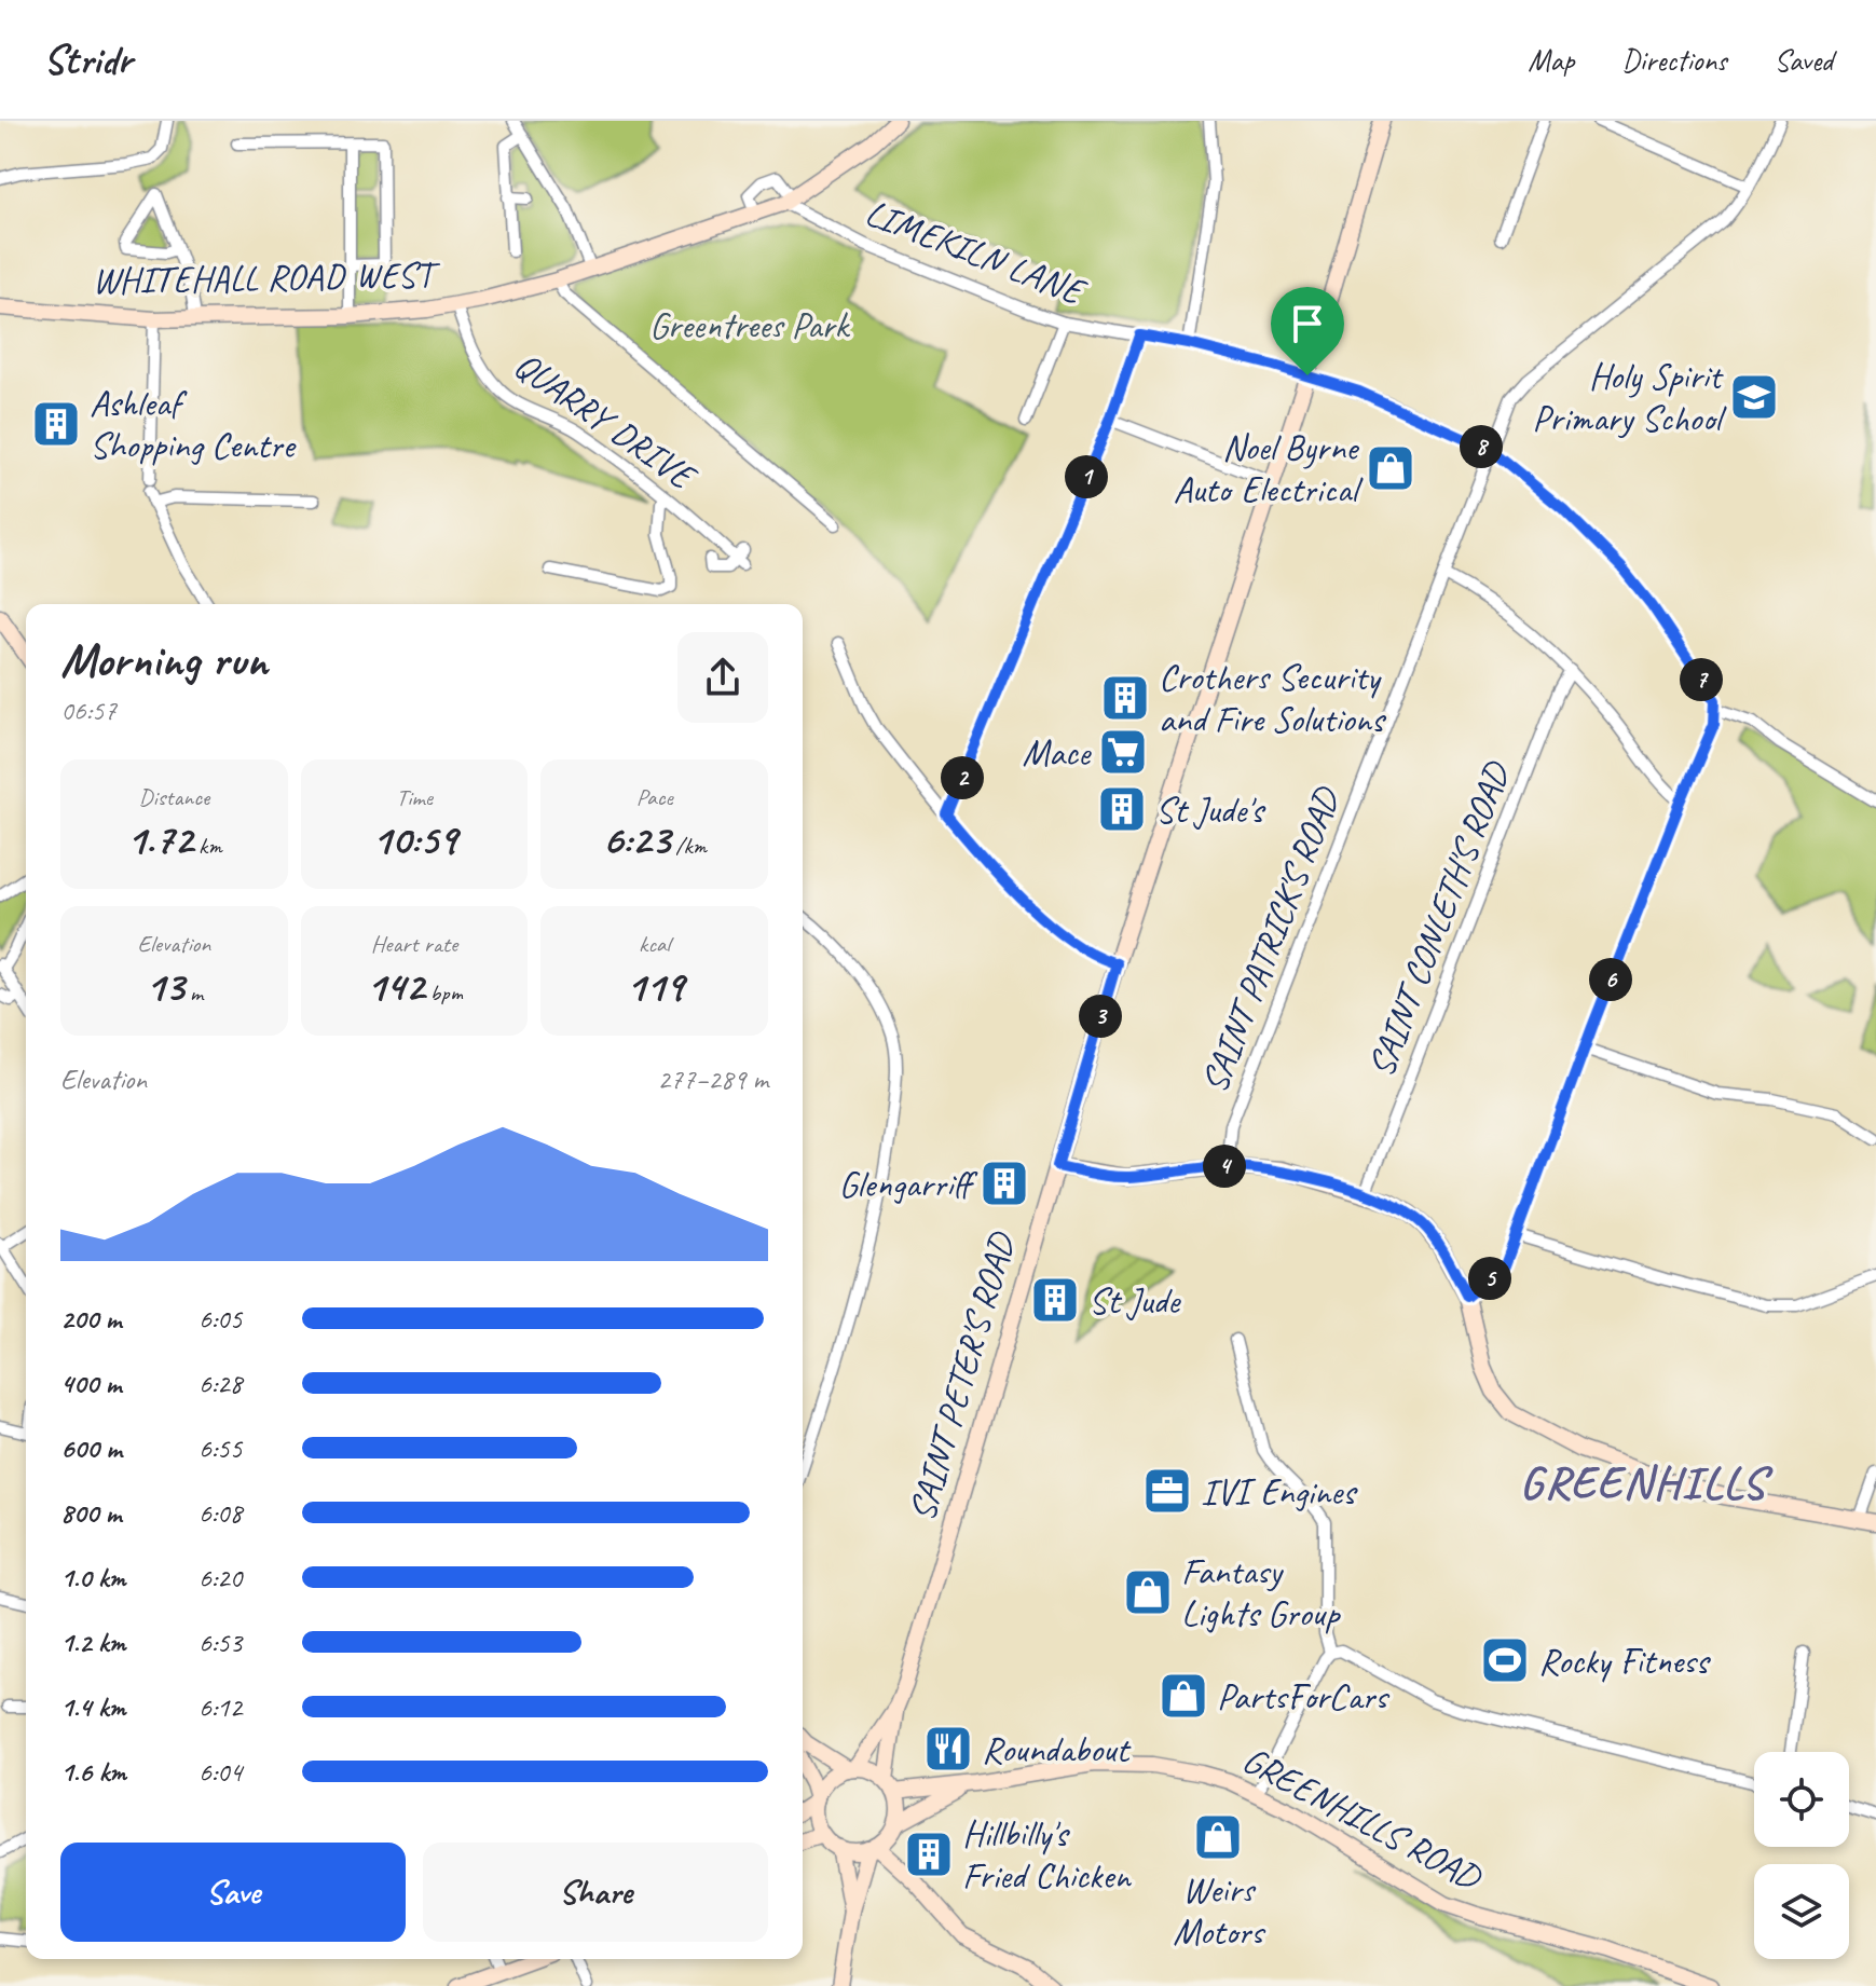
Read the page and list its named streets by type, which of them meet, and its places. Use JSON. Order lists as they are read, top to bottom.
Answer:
{
  "streets": {
    "main road": ["WHITEHALL ROAD WEST", "SAINT PETER'S ROAD", "GREENHILLS ROAD"],
    "street": [
      "LIMEKILN LANE",
      "QUARRY DRIVE",
      "SAINT CONLETH'S ROAD",
      "SAINT PATRICK'S ROAD"
    ]
  },
  "crossings": [
    ["LIMEKILN LANE", "WHITEHALL ROAD WEST"],
    ["LIMEKILN LANE", "SAINT PATRICK'S ROAD"],
    ["LIMEKILN LANE", "SAINT PETER'S ROAD"],
    ["WHITEHALL ROAD WEST", "QUARRY DRIVE"],
    ["SAINT PETER'S ROAD", "GREENHILLS ROAD"]
  ],
  "districts": ["GREENHILLS"],
  "parks": ["Greentrees Park"],
  "places": {
    "school or university": ["Holy Spirit Primary School"],
    "building": [
      "Ashleaf Shopping Centre",
      "Crothers Security and Fire Solutions",
      "St Jude's",
      "Glengarriff",
      "St Jude",
      "Hillbilly's Fried Chicken"
    ],
    "shop": [
      "Noel Byrne Auto Electrical",
      "Fantasy Lights Group",
      "PartsForCars",
      "Weirs Motors"
    ],
    "supermarket": ["Mace"],
    "office": ["IVI Engines"],
    "sports": ["Rocky Fitness"],
    "restaurant": ["Roundabout"]
  },
  "page": {
    "header": "Stridr",
    "nav": ["Map", "Directions", "Saved"],
    "pins": [
      "8",
      "1",
      "7",
      "2",
      "6",
      "3",
      "4",
      "5"
    ],
    "heading": ["Morning run", "06:57"],
    "stats": [
      ["Distance", "1.72 km"],
      ["Time", "10:59"],
      ["Pace", "6:23 /km"],
      ["Elevation", "13 m"],
      ["Heart rate", "142 bpm"],
      ["kcal", "119"]
    ],
    "chart": ["Elevation", "277–289 m"],
    "list": [
      {
        "name": "200 m",
        "note": "6:05"
      },
      {
        "name": "400 m",
        "note": "6:28"
      },
      {
        "name": "600 m",
        "note": "6:55"
      },
      {
        "name": "800 m",
        "note": "6:08"
      },
      {
        "name": "1.0 km",
        "note": "6:20"
      },
      {
        "name": "1.2 km",
        "note": "6:53"
      },
      {
        "name": "1.4 km",
        "note": "6:12"
      },
      {
        "name": "1.6 km",
        "note": "6:04"
      }
    ],
    "buttons": ["Save", "Share"]
  }
}
